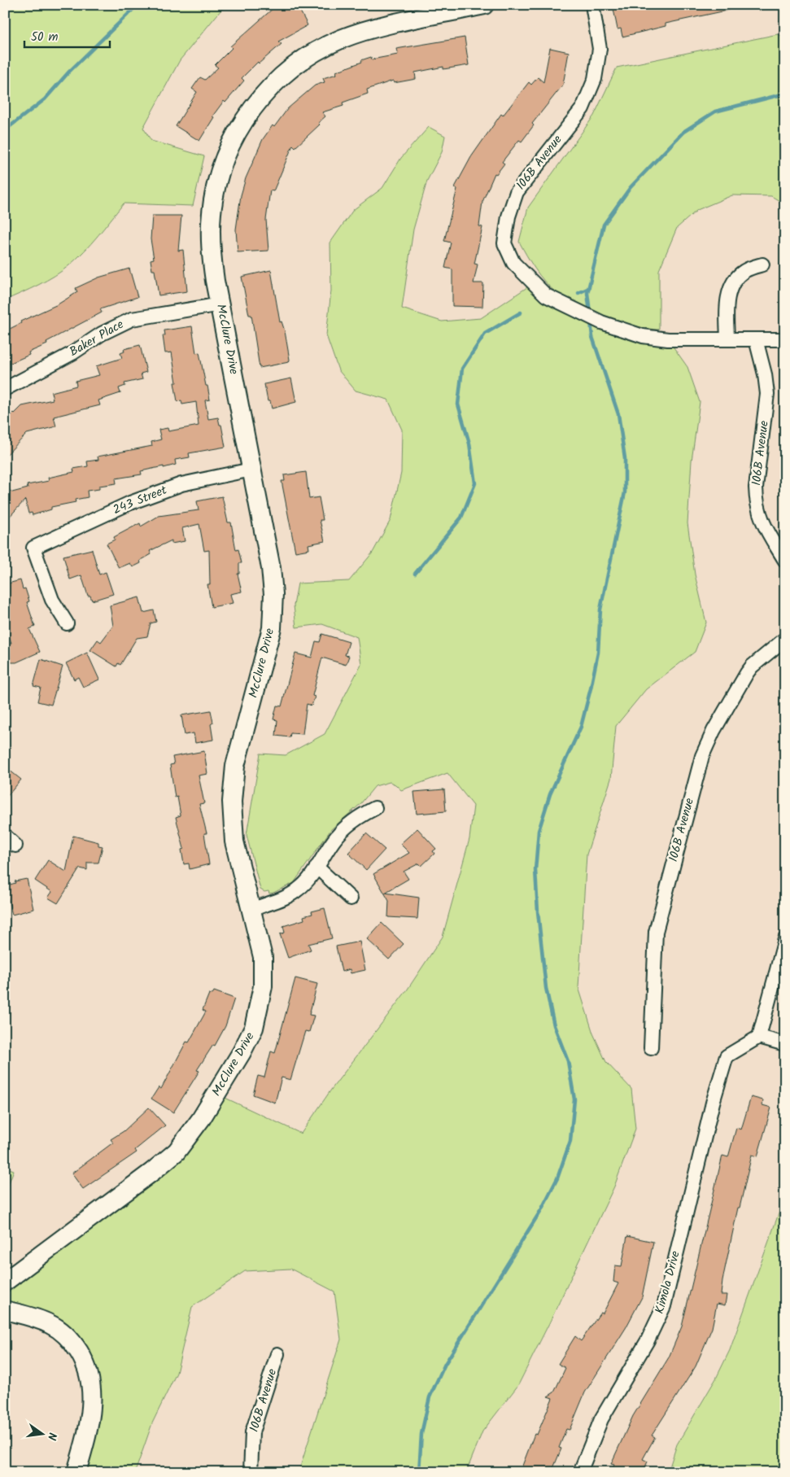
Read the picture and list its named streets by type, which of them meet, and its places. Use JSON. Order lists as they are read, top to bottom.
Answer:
{
  "streets": {
    "street": [
      "106B Avenue",
      "Baker Place",
      "McClure Drive",
      "243 Street",
      "Kimola Drive"
    ]
  },
  "crossings": [
    ["Baker Place", "McClure Drive"],
    ["McClure Drive", "243 Street"]
  ],
  "scale_bar": "50 m",
  "north": "right"
}
